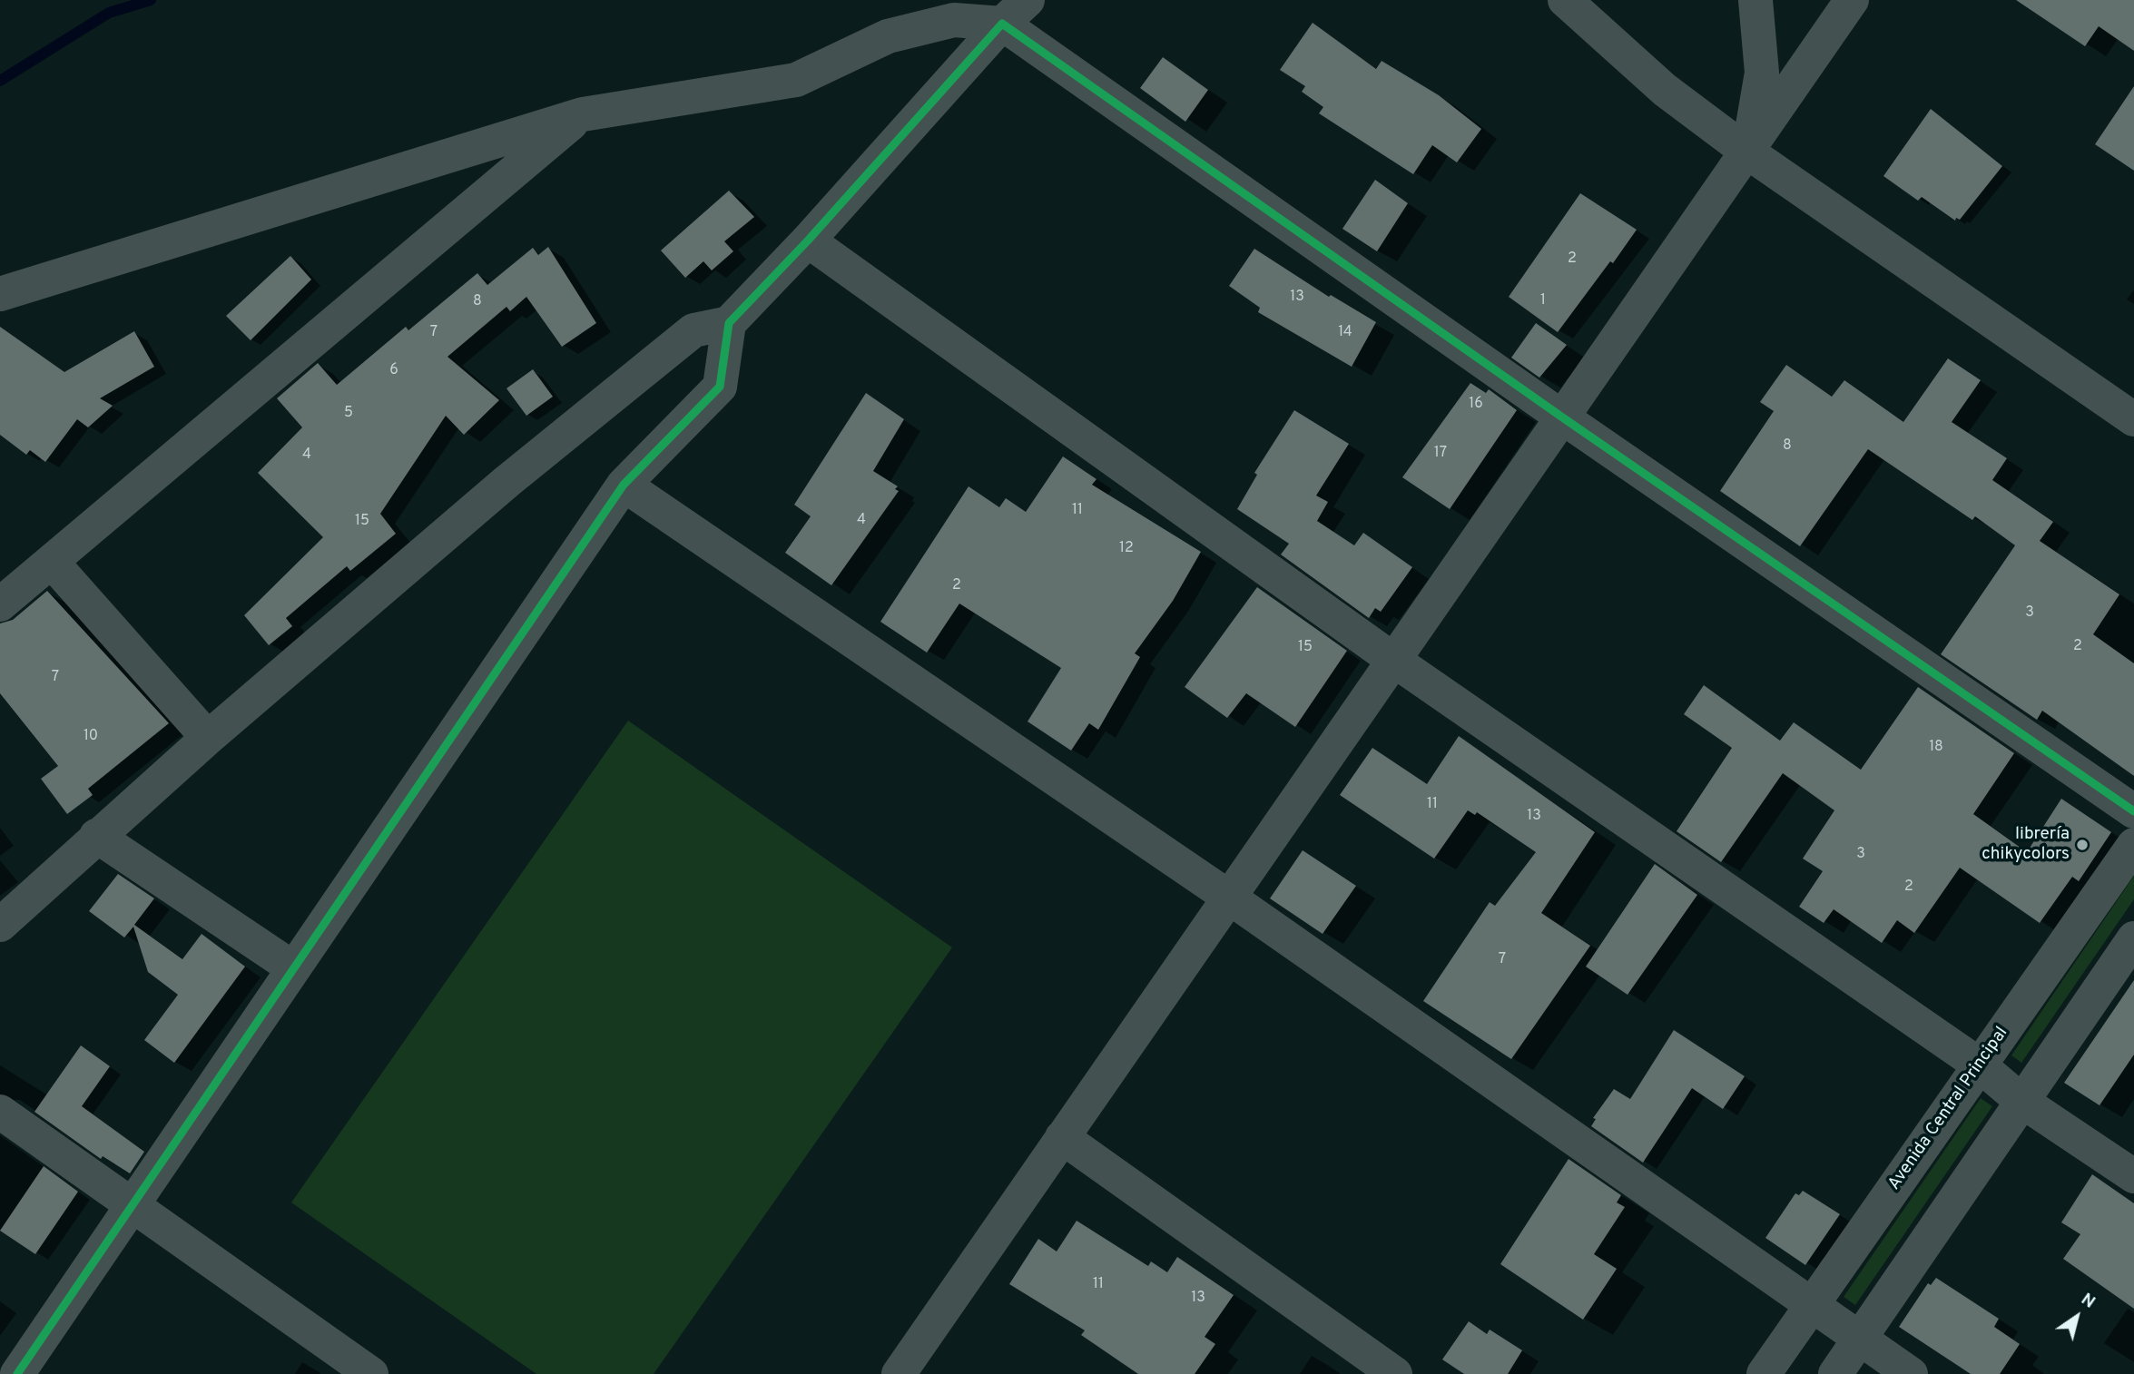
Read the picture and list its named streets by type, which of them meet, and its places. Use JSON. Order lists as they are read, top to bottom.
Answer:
{
  "streets": {
    "street": ["Avenida Central Principal"]
  },
  "places": ["librería chikycolors"],
  "house_numbers": [
    "2",
    "13",
    "1",
    "8",
    "7",
    "14",
    "6",
    "16",
    "5",
    "8",
    "17",
    "4",
    "11",
    "4",
    "15",
    "12",
    "2",
    "3",
    "2",
    "15",
    "7",
    "10",
    "18",
    "11",
    "13",
    "3",
    "2",
    "7",
    "11",
    "13"
  ],
  "north": "top right"
}
